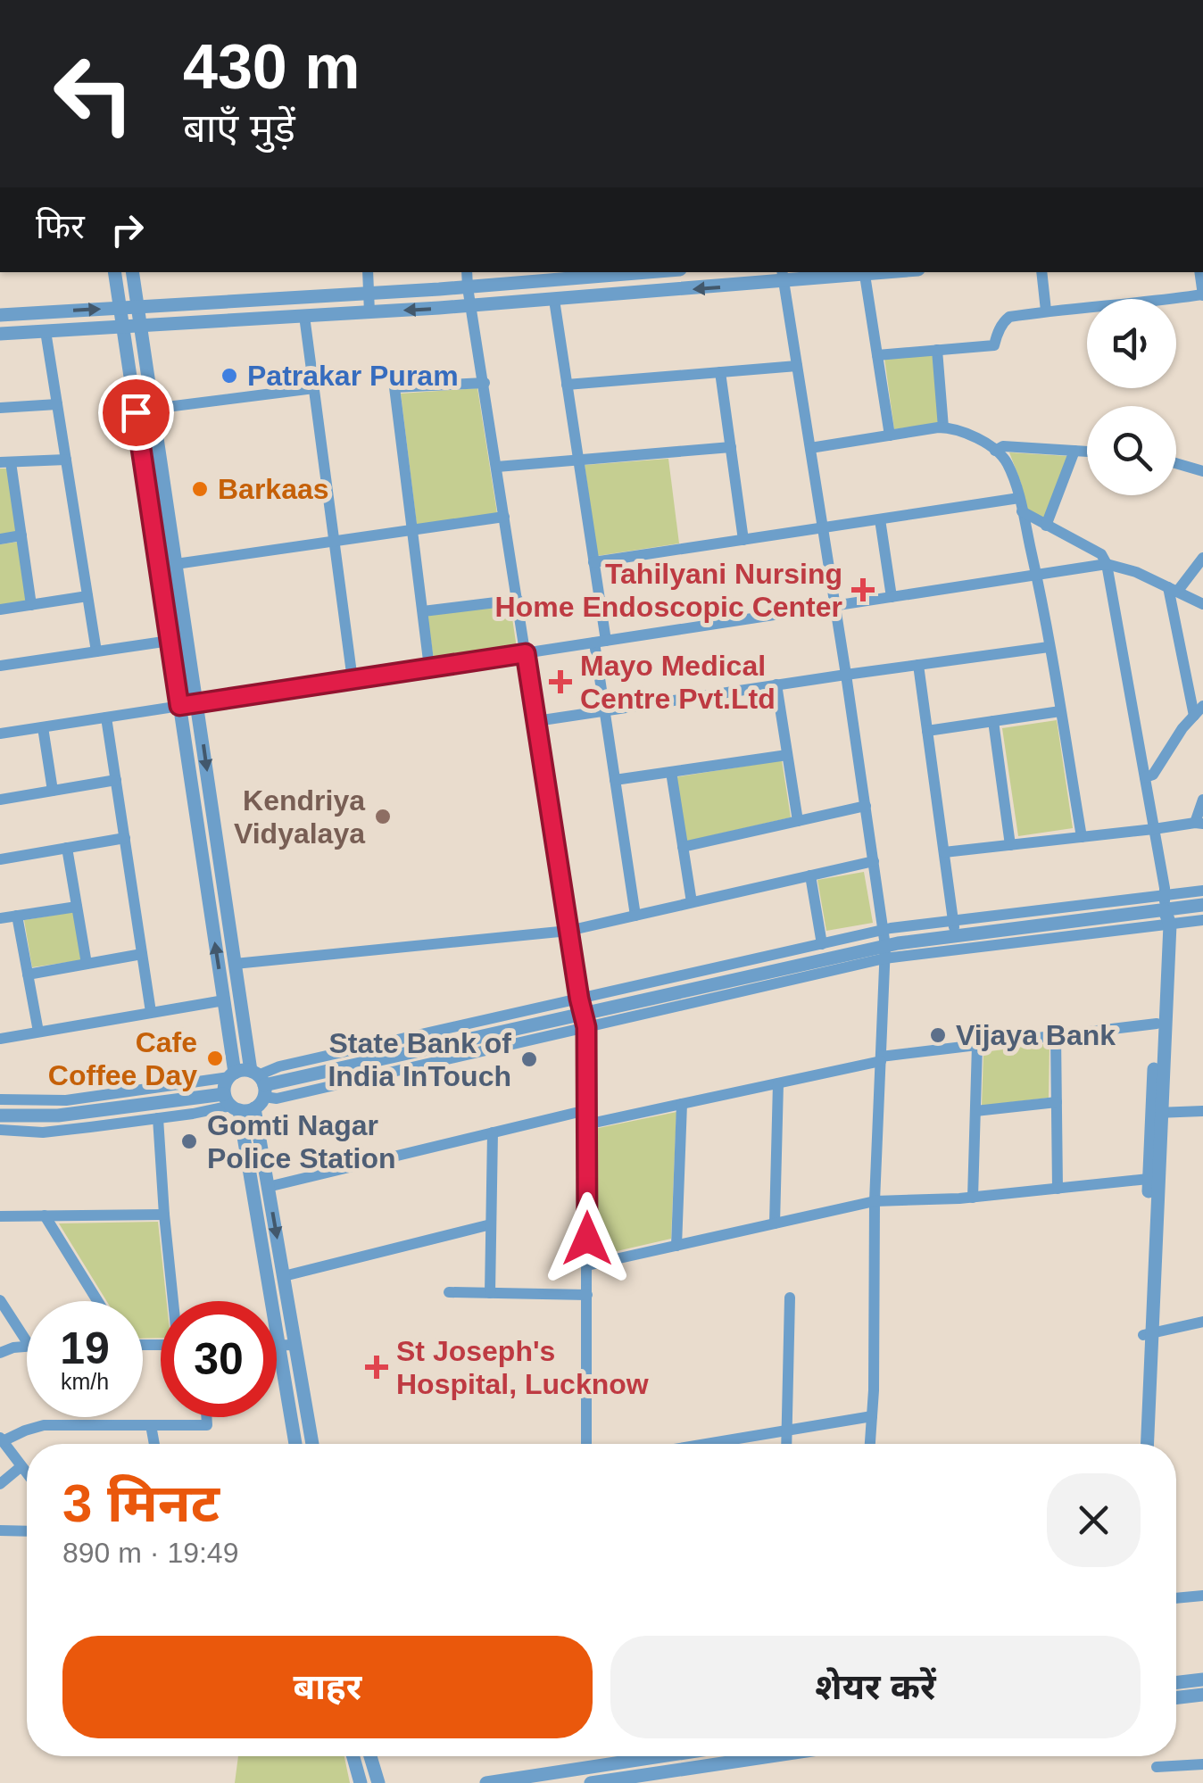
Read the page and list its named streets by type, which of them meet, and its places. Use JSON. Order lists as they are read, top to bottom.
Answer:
{
  "places": {
    "other": [
      "Patrakar Puram",
      "Barkaas",
      "Kendriya Vidyalaya",
      "Vijaya Bank",
      "Cafe Coffee Day",
      "State Bank of India InTouch",
      "Gomti Nagar Police Station"
    ],
    "health": ["Tahilyani Nursing Home Endoscopic Center", "Mayo Medical Centre Pvt.Ltd", "St Joseph's Hospital, Lucknow"]
  },
  "page": {
    "turn": ["430 m", "बाएँ मुड़ें"],
    "then": "फिर",
    "speed": "19 km/h",
    "limit": "30",
    "heading": ["3 मिनट", "890 m · 19:49"],
    "buttons": ["बाहर", "शेयर करें"]
  }
}
